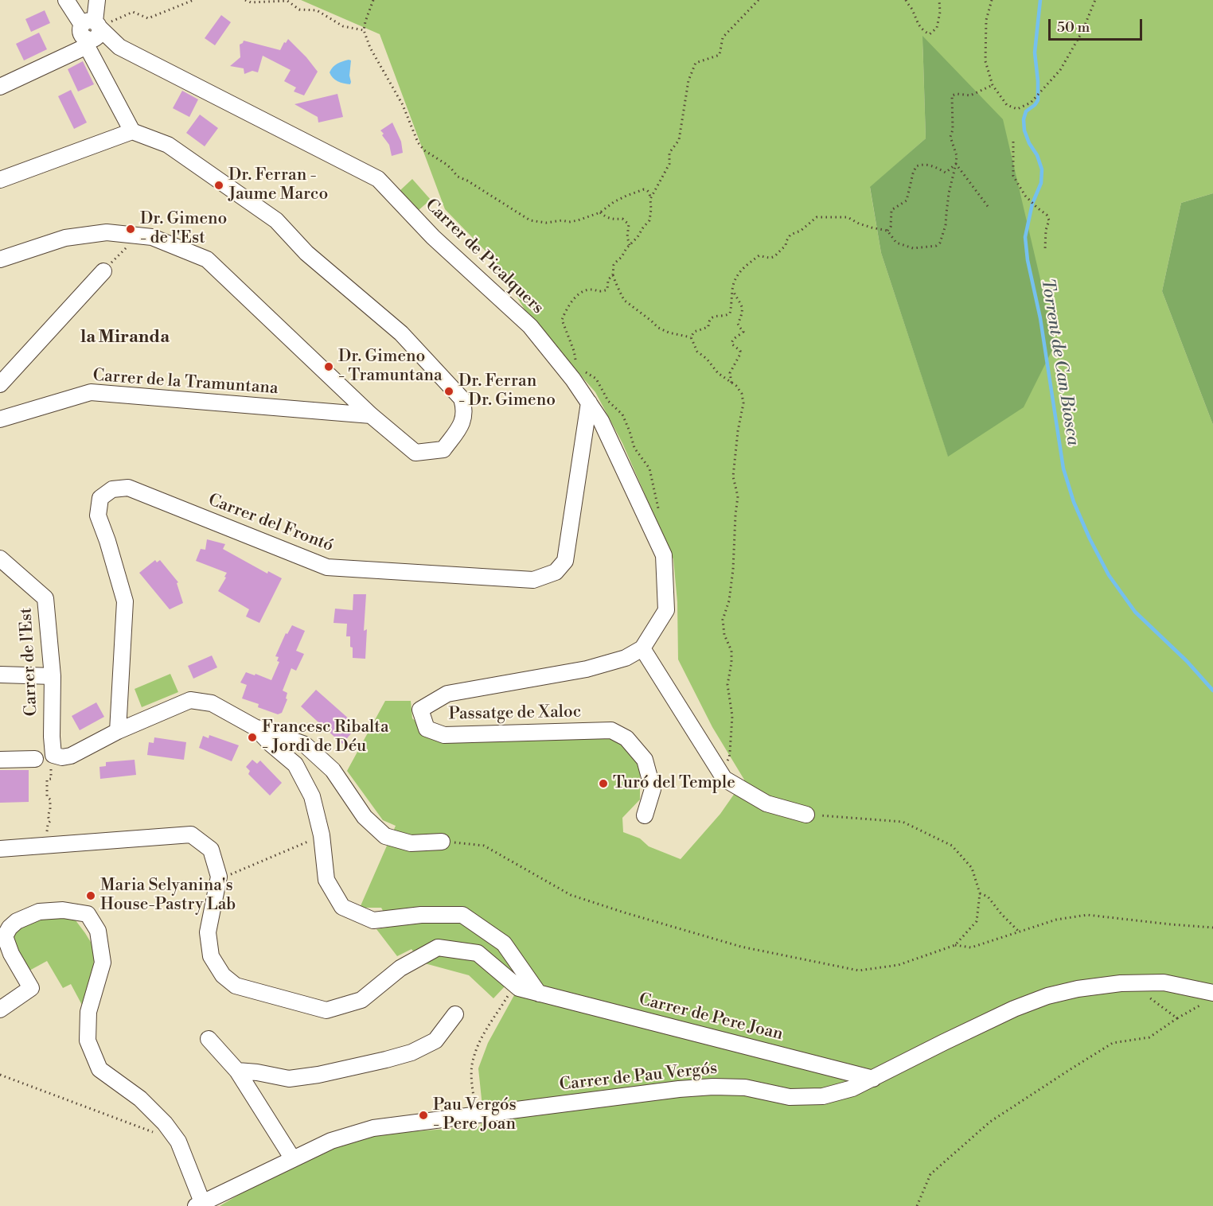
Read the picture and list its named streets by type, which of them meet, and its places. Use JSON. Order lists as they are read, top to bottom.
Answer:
{
  "streets": {
    "street": [
      "Carrer de Picalquers",
      "Carrer de la Tramuntana",
      "Carrer del Frontó",
      "Carrer de l'Est",
      "Passatge de Xaloc",
      "Carrer de Pere Joan",
      "Carrer de Pau Vergós"
    ]
  },
  "crossings": [
    ["Carrer de Picalquers", "Carrer del Frontó"],
    ["Carrer de Picalquers", "Passatge de Xaloc"],
    ["Carrer de Pere Joan", "Carrer de Pau Vergós"]
  ],
  "districts": ["la Miranda"],
  "water": ["Torrent de Can Biosca"],
  "places": [
    "Dr. Ferran - Jaume Marco",
    "Dr. Gimeno - de l'Est",
    "Dr. Gimeno - Tramuntana",
    "Dr. Ferran - Dr. Gimeno",
    "Francesc Ribalta - Jordi de Déu",
    "Turó del Temple",
    "Maria Selyanina's House-Pastry Lab",
    "Pau Vergós - Pere Joan"
  ],
  "scale_bar": "50 m"
}
